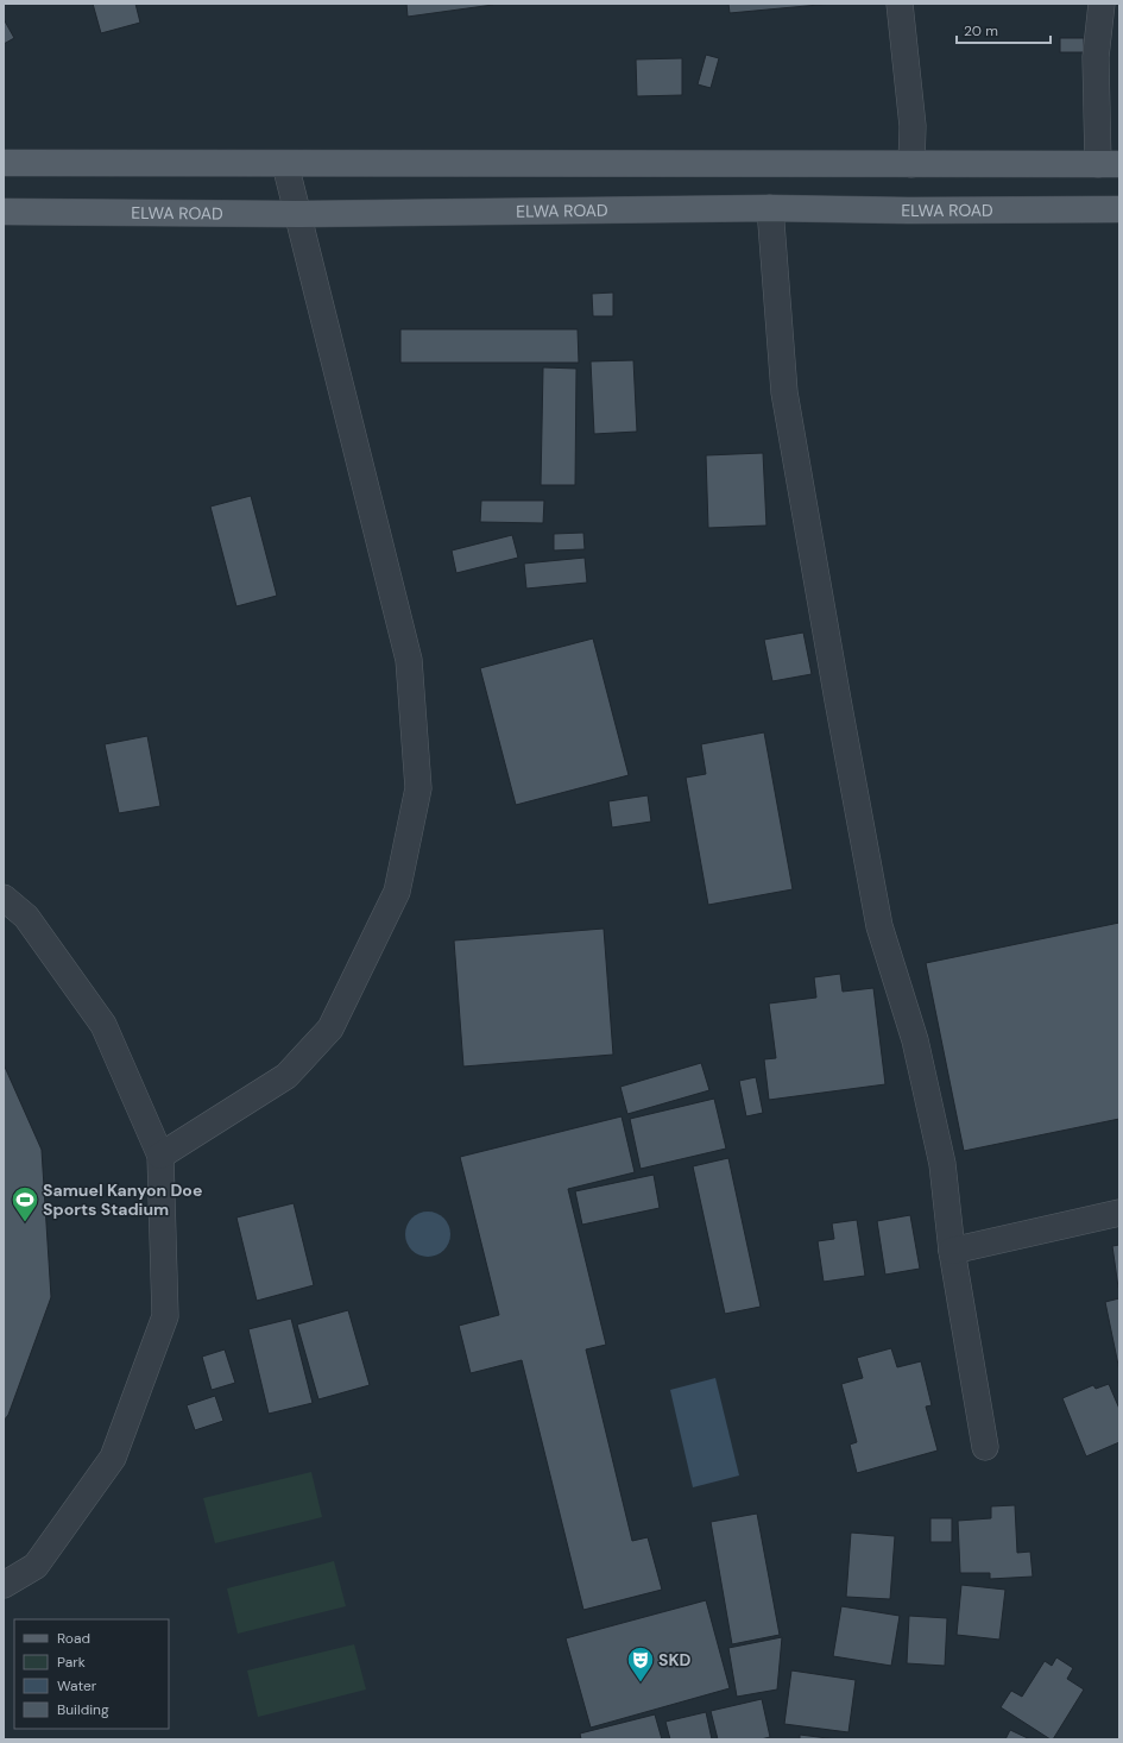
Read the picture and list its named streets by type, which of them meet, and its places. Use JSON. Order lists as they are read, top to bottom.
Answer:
{
  "streets": {
    "main road": ["ELWA ROAD"]
  },
  "places": {
    "sports": ["Samuel Kanyon Doe Sports Stadium"],
    "theatre": ["SKD"]
  },
  "legend": [
    "Road",
    "Park",
    "Water",
    "Building"
  ],
  "scale_bar": "20 m"
}
